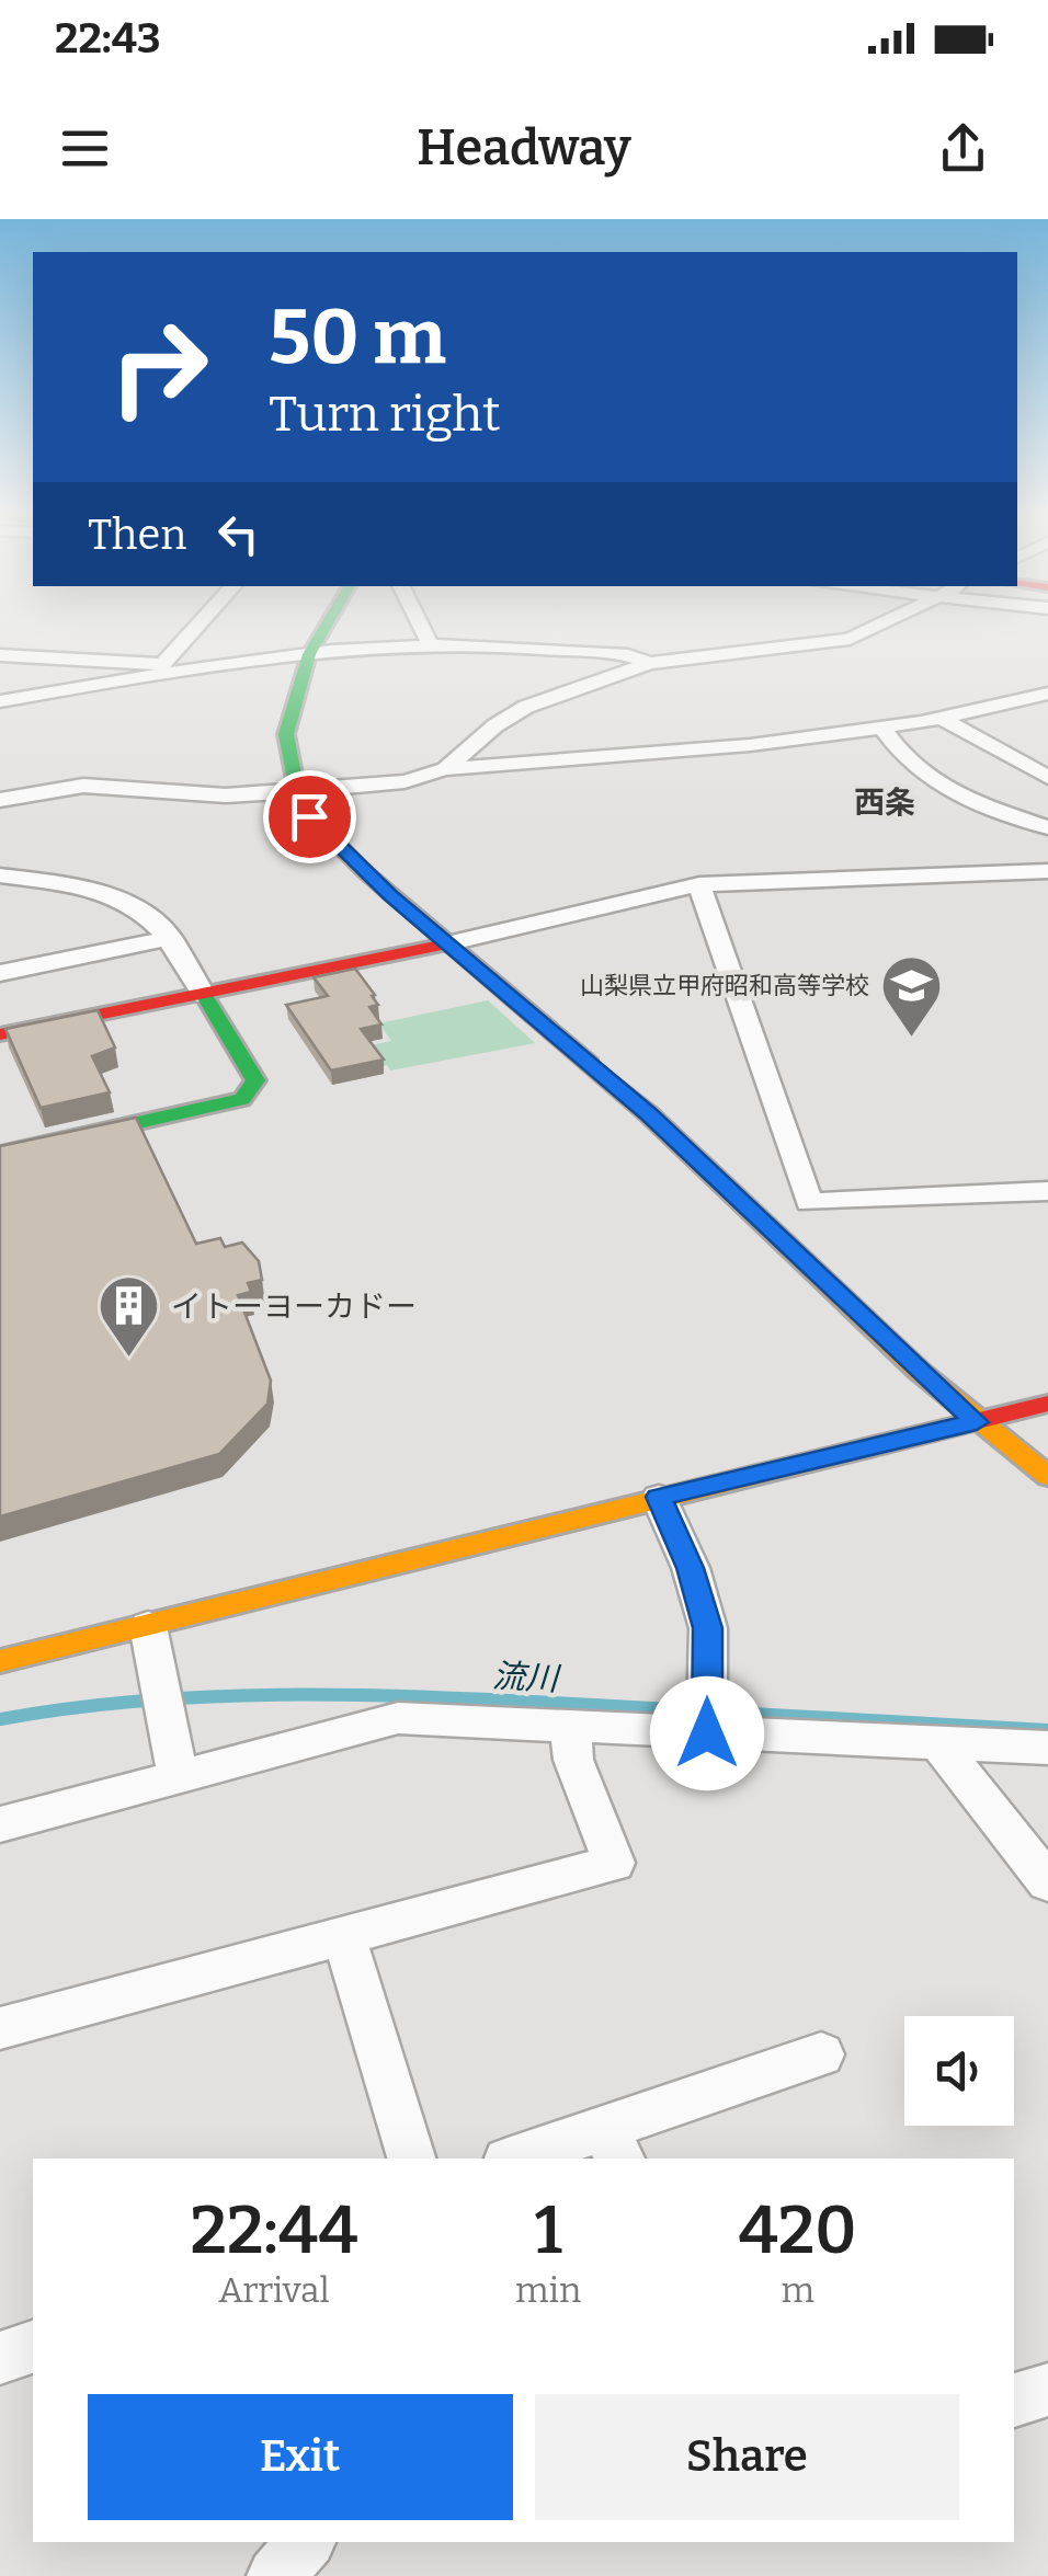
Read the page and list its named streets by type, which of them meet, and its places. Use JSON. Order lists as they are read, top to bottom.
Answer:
{
  "districts": ["西条"],
  "water": ["流川"],
  "places": {
    "school or university": ["山梨県立甲府昭和高等学校"],
    "building": ["イトーヨーカドー"]
  },
  "page": {
    "status": "22:43",
    "header": "Headway",
    "turn": ["50 m", "Turn right"],
    "then": "Then",
    "eta": [
      "22:44",
      "Arrival",
      "1",
      "min",
      "420",
      "m"
    ],
    "buttons": ["Exit", "Share"]
  }
}
